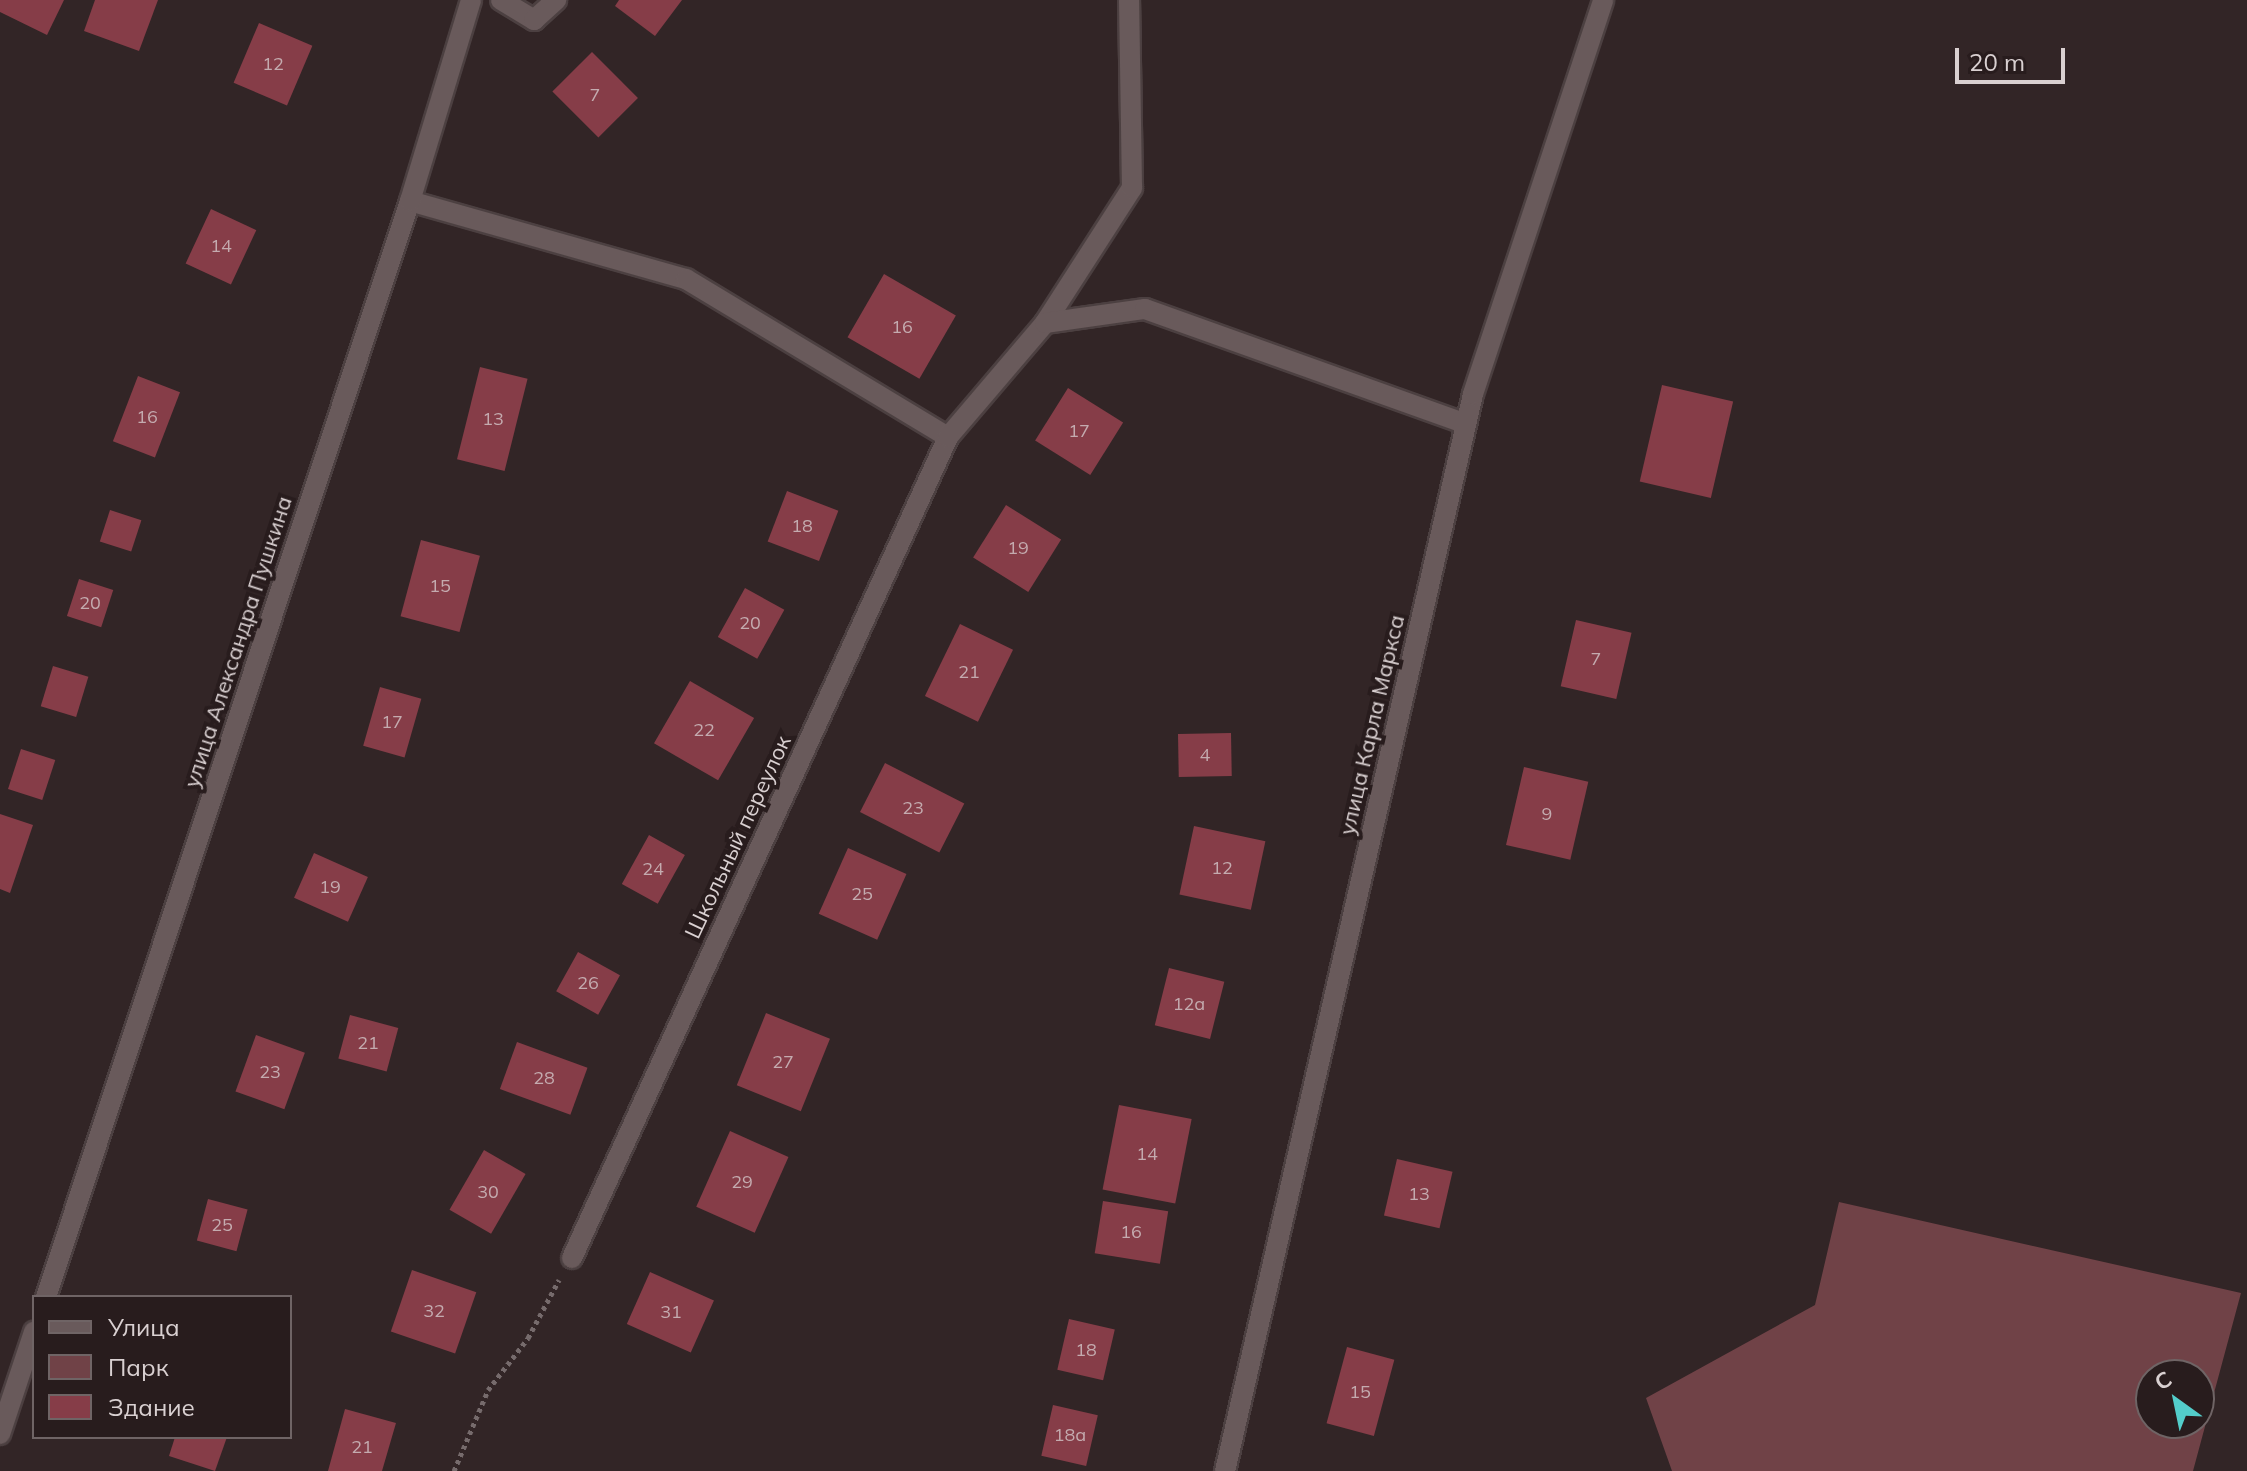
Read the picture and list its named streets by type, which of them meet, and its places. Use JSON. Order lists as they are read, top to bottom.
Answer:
{
  "streets": {
    "street": ["улица Александра Пушкина", "улица Карла Маркса", "Школьный переулок"]
  },
  "house_numbers": [
    "12",
    "7",
    "14",
    "16",
    "16",
    "13",
    "17",
    "18",
    "19",
    "15",
    "20",
    "20",
    "7",
    "21",
    "17",
    "22",
    "4",
    "23",
    "9",
    "12",
    "24",
    "19",
    "25",
    "26",
    "12а",
    "21",
    "27",
    "23",
    "28",
    "14",
    "29",
    "30",
    "13",
    "25",
    "16",
    "32",
    "31",
    "18",
    "15",
    "18а",
    "21"
  ],
  "legend": ["Улица", "Парк", "Здание"],
  "scale_bar": "20 m",
  "north": "top left"
}
